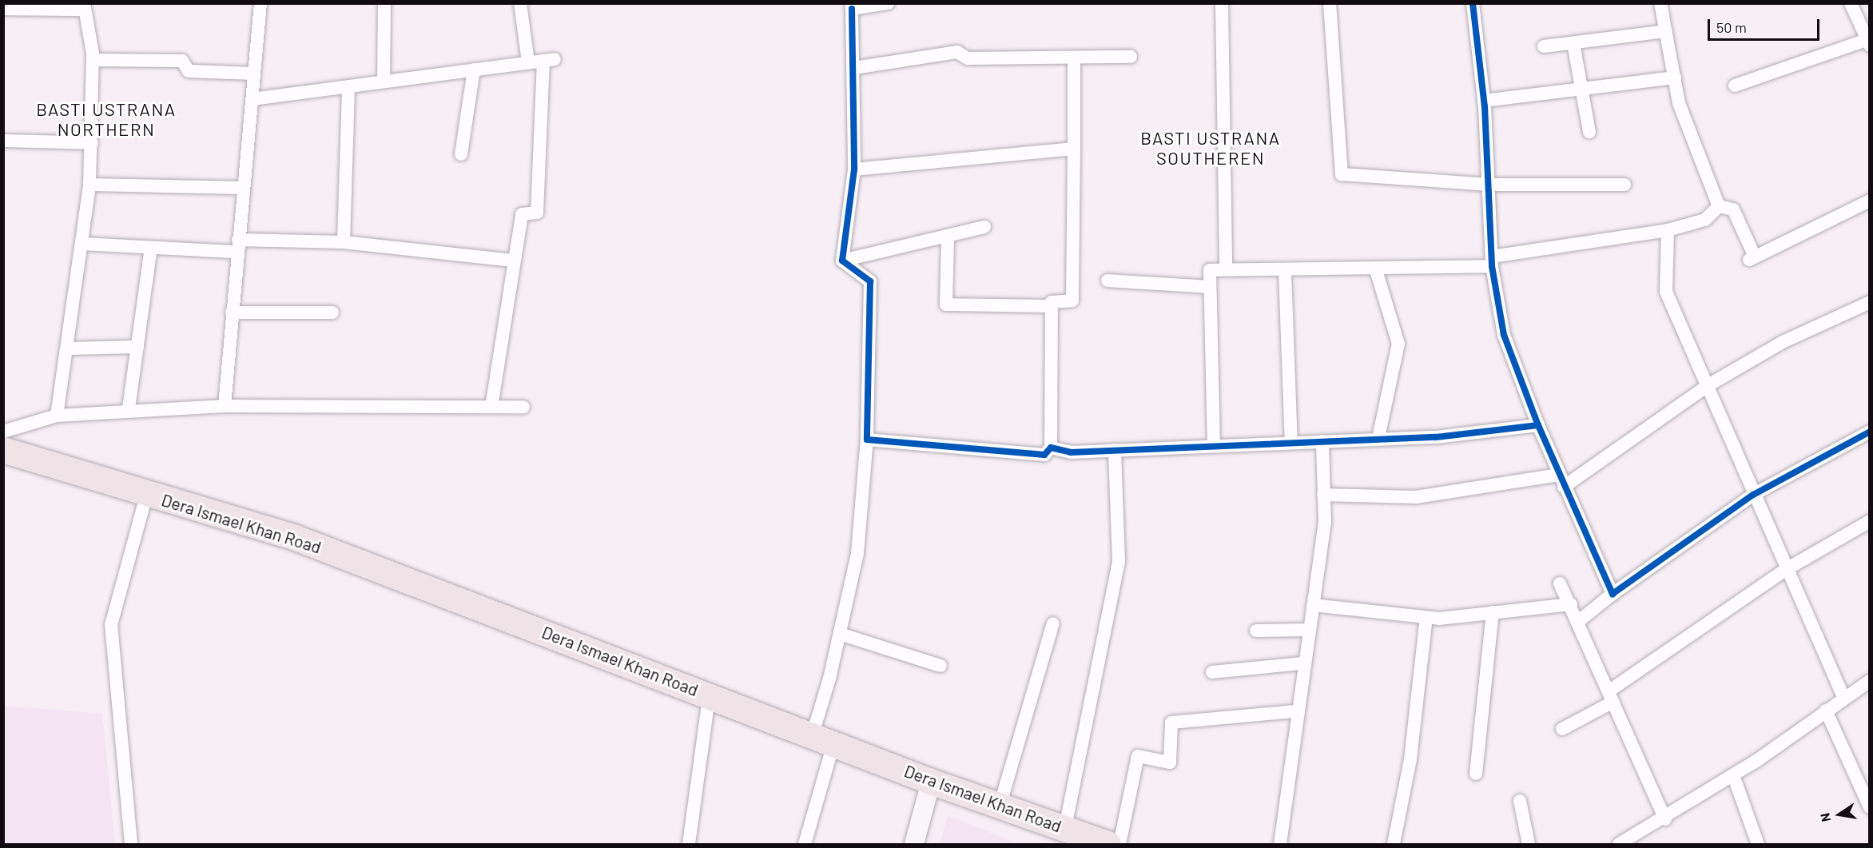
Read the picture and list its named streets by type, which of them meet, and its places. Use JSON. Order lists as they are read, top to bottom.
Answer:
{
  "streets": {
    "highway": ["Dera Ismael Khan Road"]
  },
  "districts": ["BASTI USTRANA NORTHERN", "BASTI USTRANA SOUTHEREN"],
  "scale_bar": "50 m",
  "north": "left"
}
